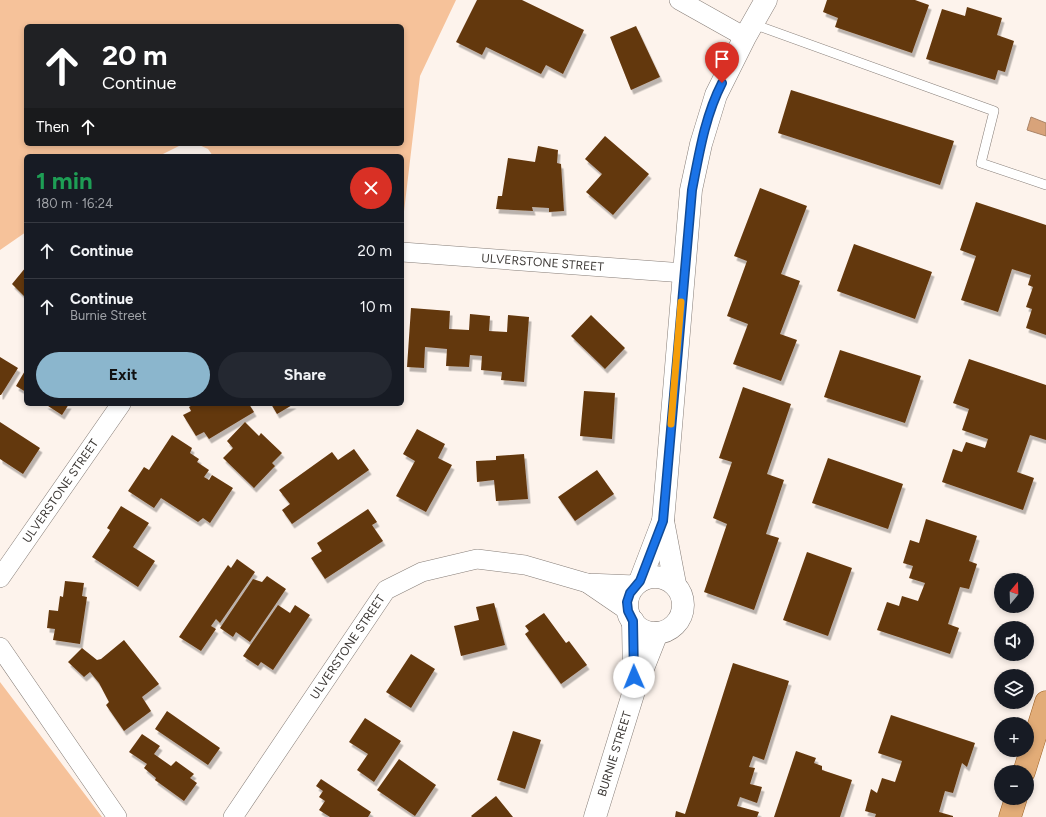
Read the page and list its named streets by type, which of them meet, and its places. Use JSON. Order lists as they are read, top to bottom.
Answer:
{
  "streets": {
    "street": ["ULVERSTONE STREET", "BURNIE STREET"]
  },
  "crossings": [
    ["ULVERSTONE STREET", "BURNIE STREET"]
  ],
  "north": "top",
  "page": {
    "turn": ["20 m", "Continue"],
    "then": "Then",
    "heading": ["1 min", "180 m · 16:24"],
    "list": [
      {
        "name": "Continue",
        "value": "20 m"
      },
      {
        "name": "Continue",
        "note": "Burnie Street",
        "value": "10 m"
      }
    ],
    "buttons": ["Exit", "Share"],
    "map_buttons": ["+", "−"]
  }
}
